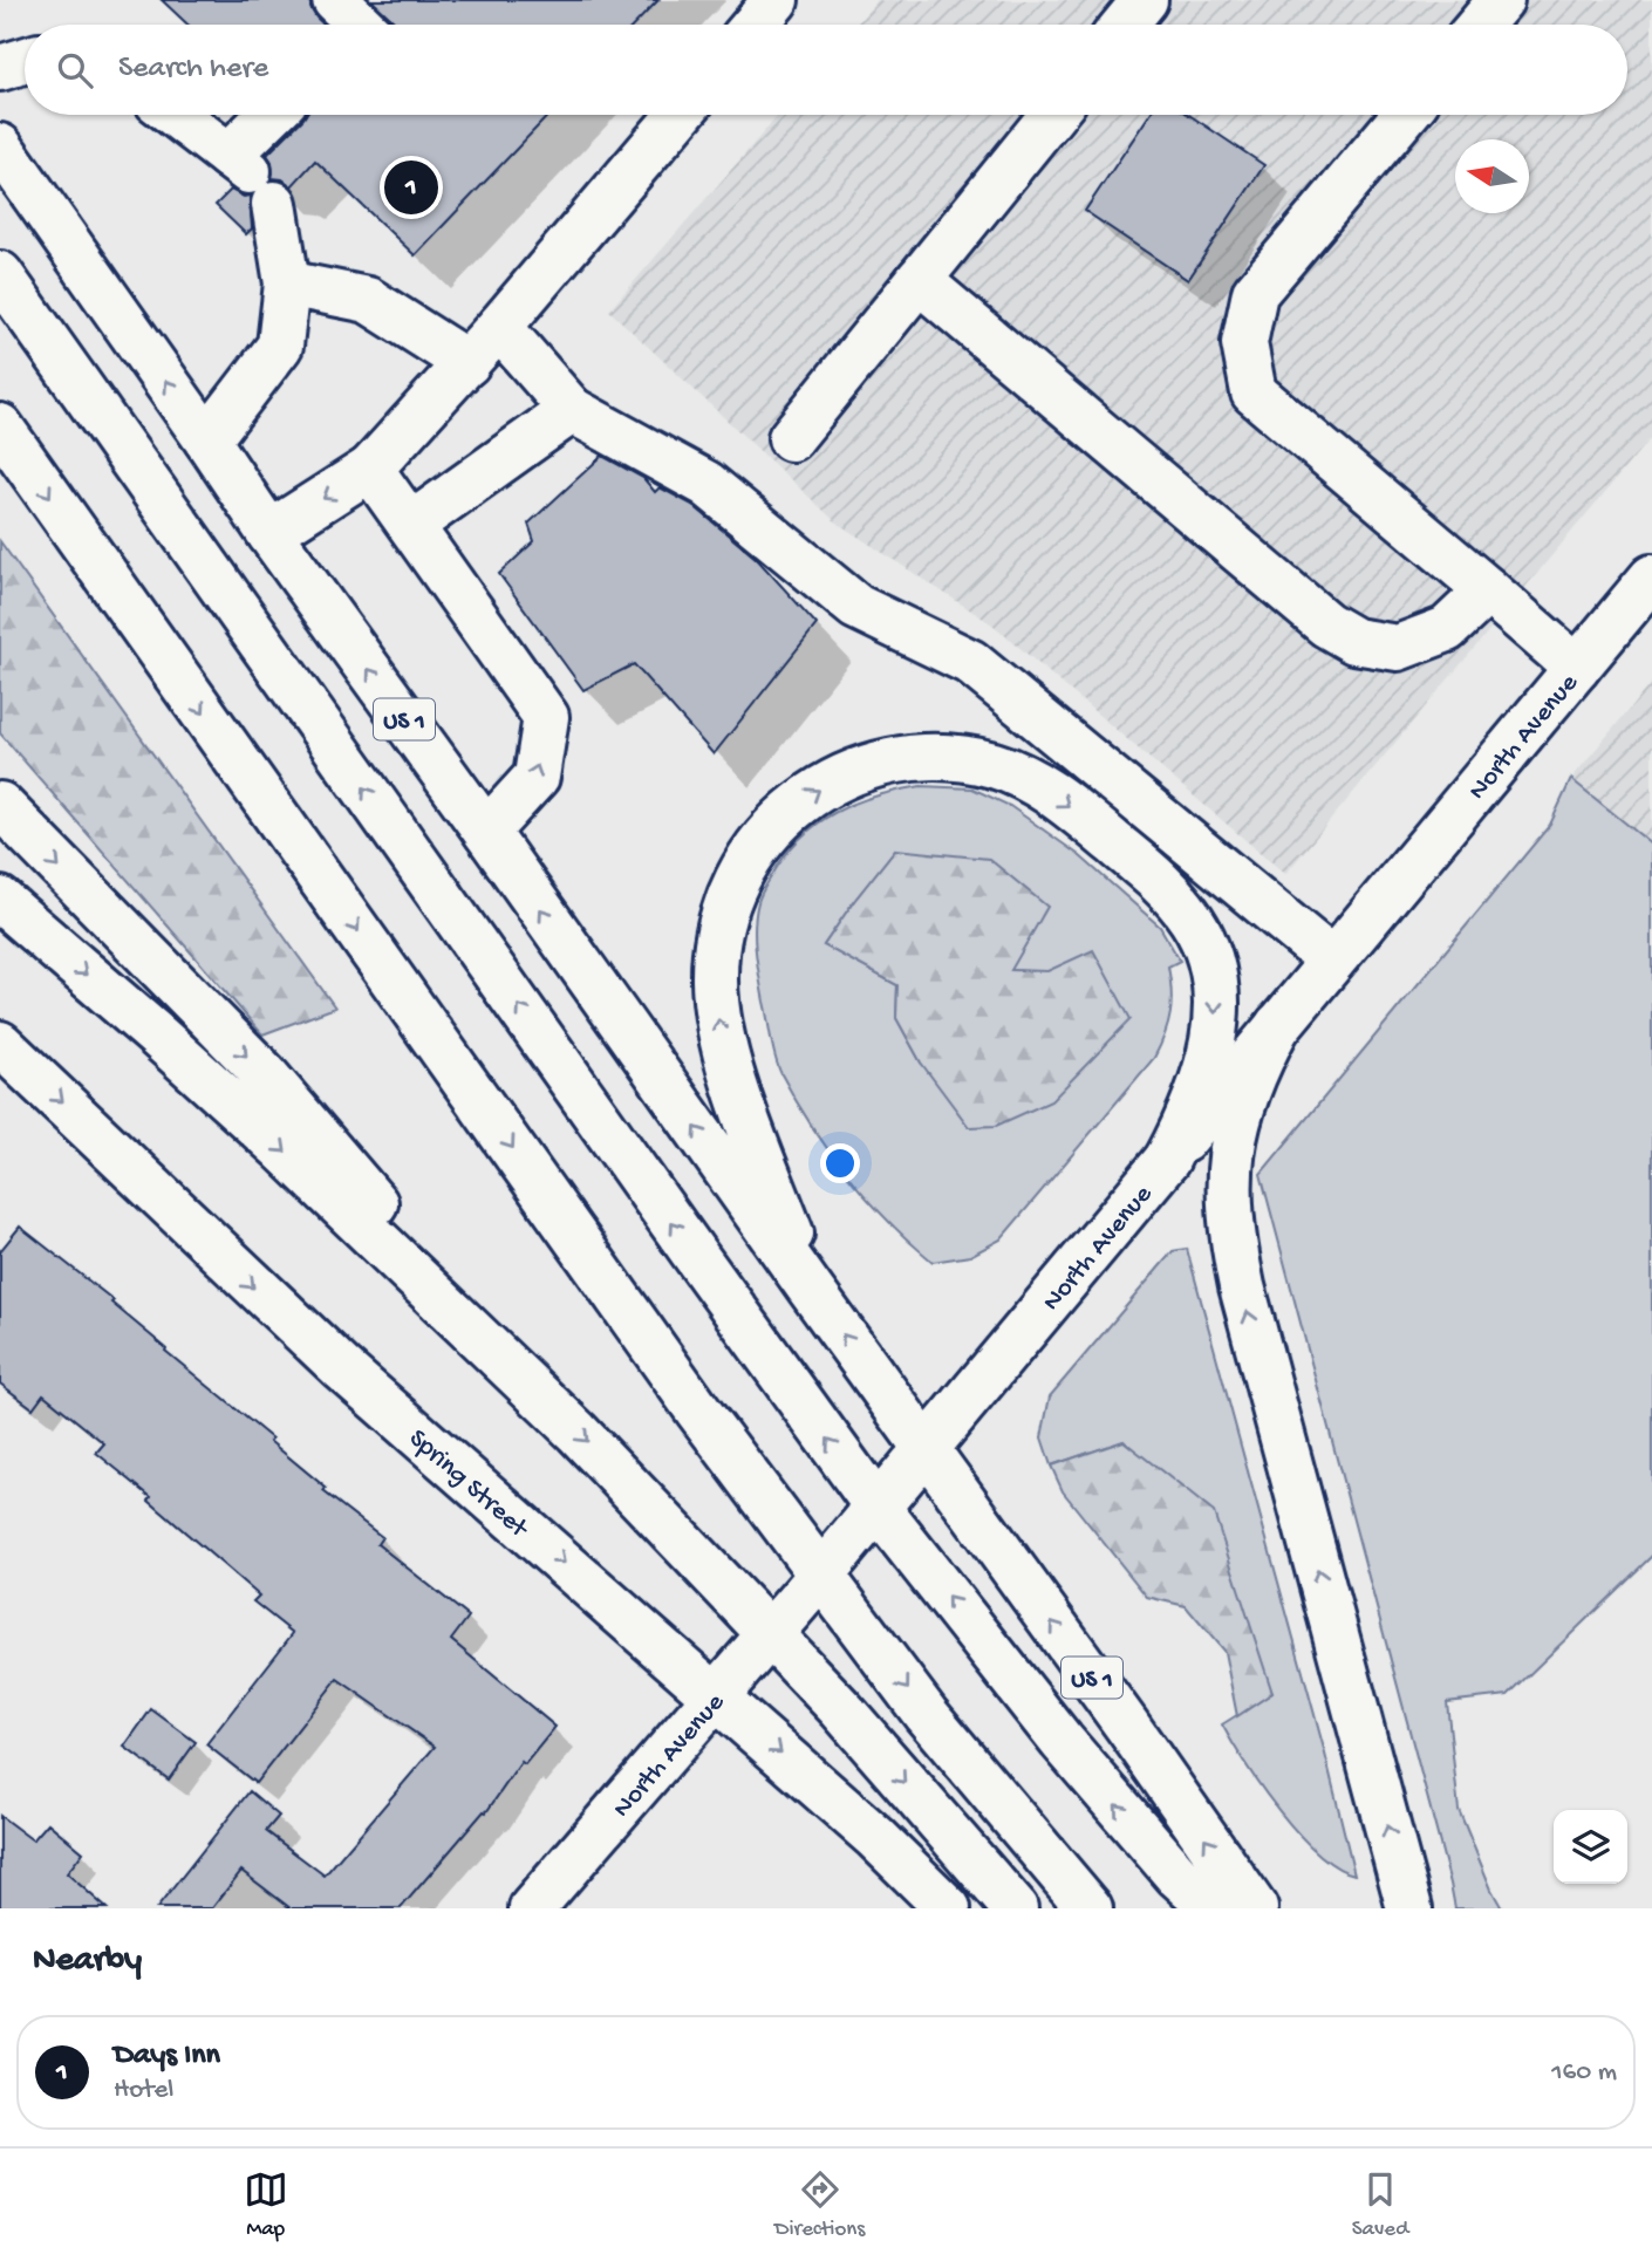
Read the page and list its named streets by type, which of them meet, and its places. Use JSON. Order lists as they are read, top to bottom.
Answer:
{
  "streets": {
    "main road": ["US 1", "North Avenue", "Spring Street"]
  },
  "crossings": [
    ["US 1", "North Avenue"],
    ["North Avenue", "Spring Street"]
  ],
  "north": "left",
  "page": {
    "search": "Search here",
    "pins": "1",
    "heading": "Nearby",
    "list": [
      {
        "mark": "1",
        "name": "Days Inn",
        "note": "Hotel",
        "value": "160 m"
      }
    ],
    "nav": ["Map", "Directions", "Saved"]
  }
}
